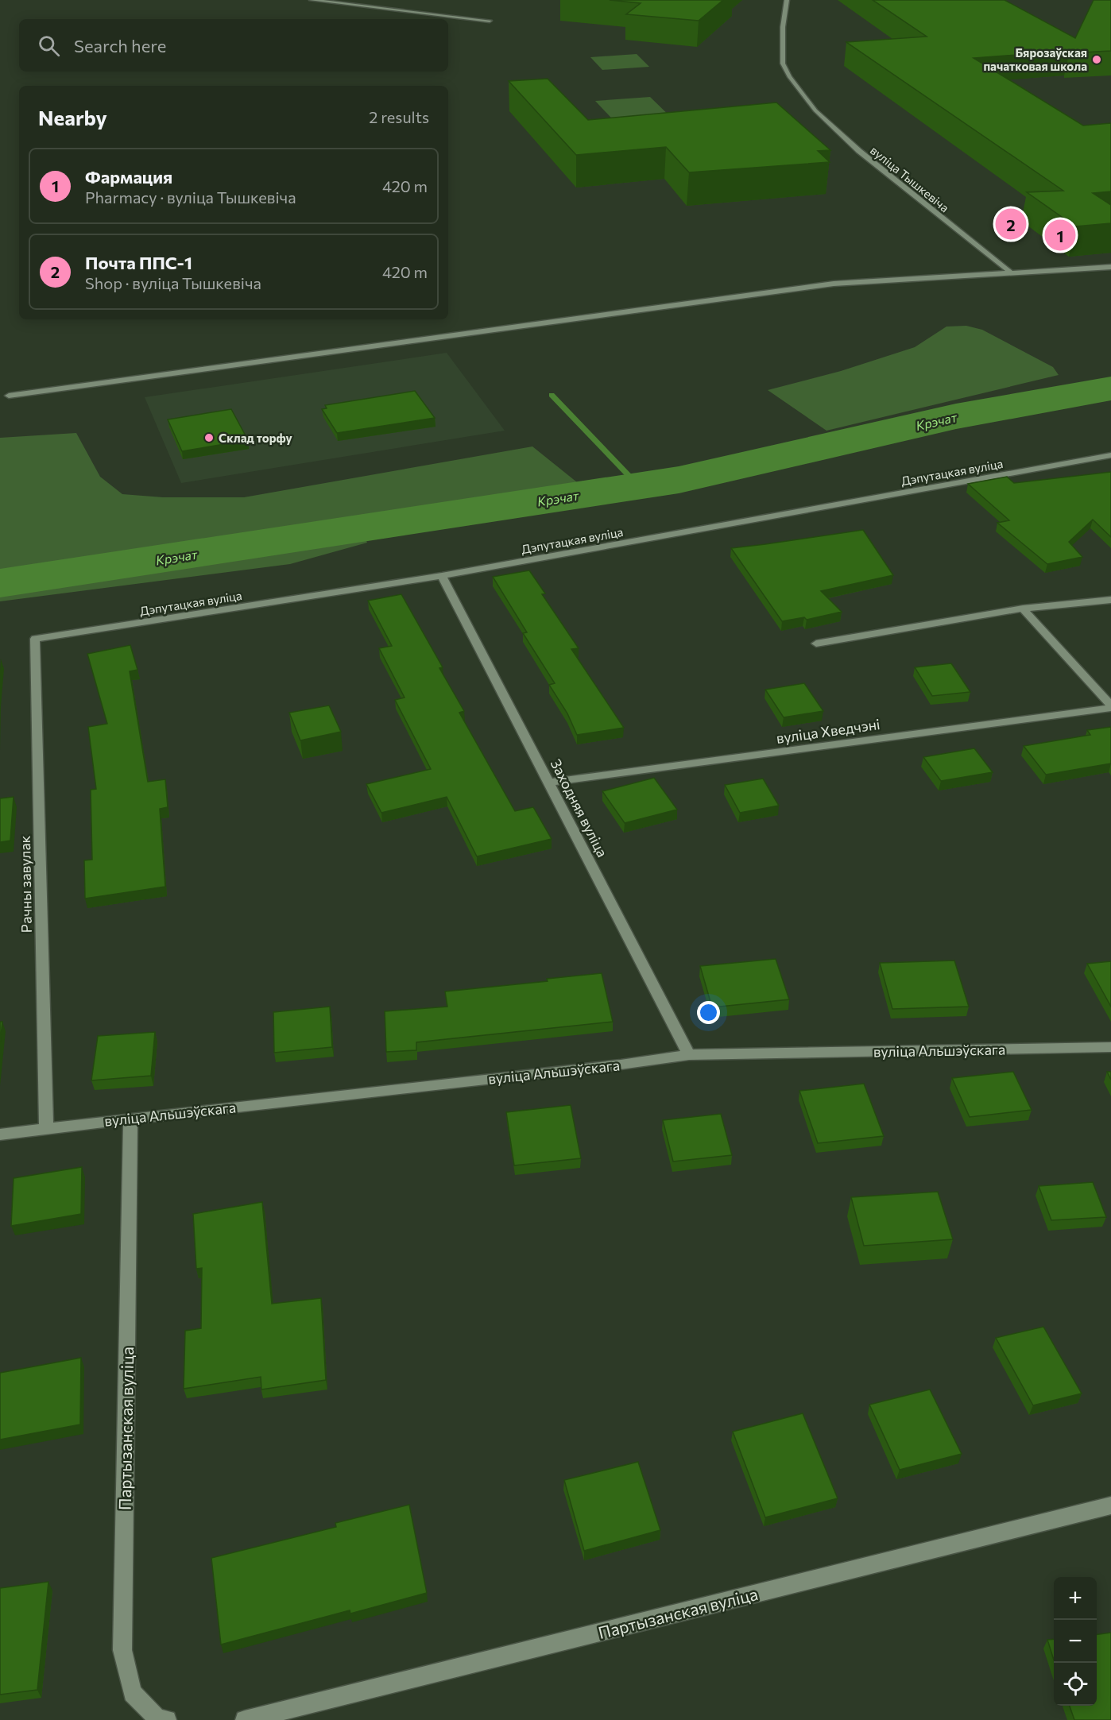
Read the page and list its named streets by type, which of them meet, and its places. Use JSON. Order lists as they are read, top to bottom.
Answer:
{
  "streets": {
    "street": [
      "вуліца Тышкевіча",
      "Дэпутацкая вуліца",
      "вуліца Хведчэні",
      "Заходняя вуліца",
      "Рачны завулак",
      "вуліца Альшэўскага",
      "Партызанская вуліца"
    ]
  },
  "crossings": [
    ["Дэпутацкая вуліца", "Заходняя вуліца"],
    ["Дэпутацкая вуліца", "Рачны завулак"],
    ["вуліца Хведчэні", "Заходняя вуліца"],
    ["Заходняя вуліца", "вуліца Альшэўскага"],
    ["Рачны завулак", "вуліца Альшэўскага"],
    ["вуліца Альшэўскага", "Партызанская вуліца"]
  ],
  "water": ["Крэчат"],
  "places": ["Бярозаўская пачатковая школа", "Склад торфу"],
  "page": {
    "search": "Search here",
    "heading": ["Nearby", "2 results"],
    "list": [
      {
        "mark": "1",
        "name": "Фармация",
        "note": "Pharmacy · вуліца Тышкевіча",
        "value": "420 m"
      },
      {
        "mark": "2",
        "name": "Почта ППС-1",
        "note": "Shop · вуліца Тышкевіча",
        "value": "420 m"
      }
    ],
    "pins": ["2", "1"],
    "map_buttons": ["+", "−"]
  }
}
